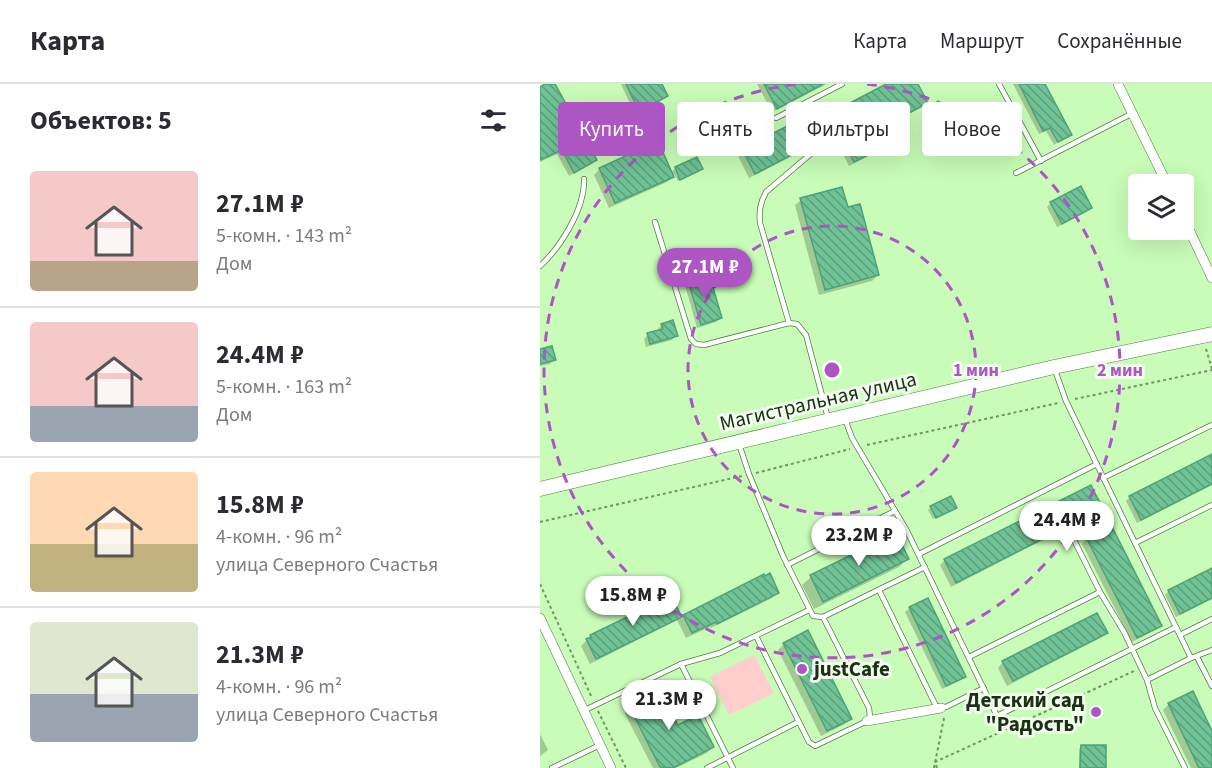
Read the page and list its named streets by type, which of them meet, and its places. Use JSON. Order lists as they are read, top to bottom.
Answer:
{
  "streets": {
    "main road": ["Магистральная улица"]
  },
  "places": ["justCafe", "Детский сад \"Радость\""],
  "page": {
    "header": "Карта",
    "nav": ["Карта", "Маршрут", "Сохранённые"],
    "heading": "Объектов: 5",
    "chip": [
      "Купить",
      "Снять",
      "Фильтры",
      "Новое"
    ],
    "list": [
      {
        "name": "27.1M ₽",
        "note": "5-комн. · 143 m² · Дом"
      },
      {
        "name": "24.4M ₽",
        "note": "5-комн. · 163 m² · Дом"
      },
      {
        "name": "15.8M ₽",
        "note": "4-комн. · 96 m² · улица Северного Счастья"
      },
      {
        "name": "21.3M ₽",
        "note": "4-комн. · 96 m² · улица Северного Счастья"
      }
    ],
    "price": [
      "27.1M ₽",
      "24.4M ₽",
      "23.2M ₽",
      "15.8M ₽",
      "21.3M ₽"
    ]
  },
  "rings": ["1 мин", "2 мин"]
}
